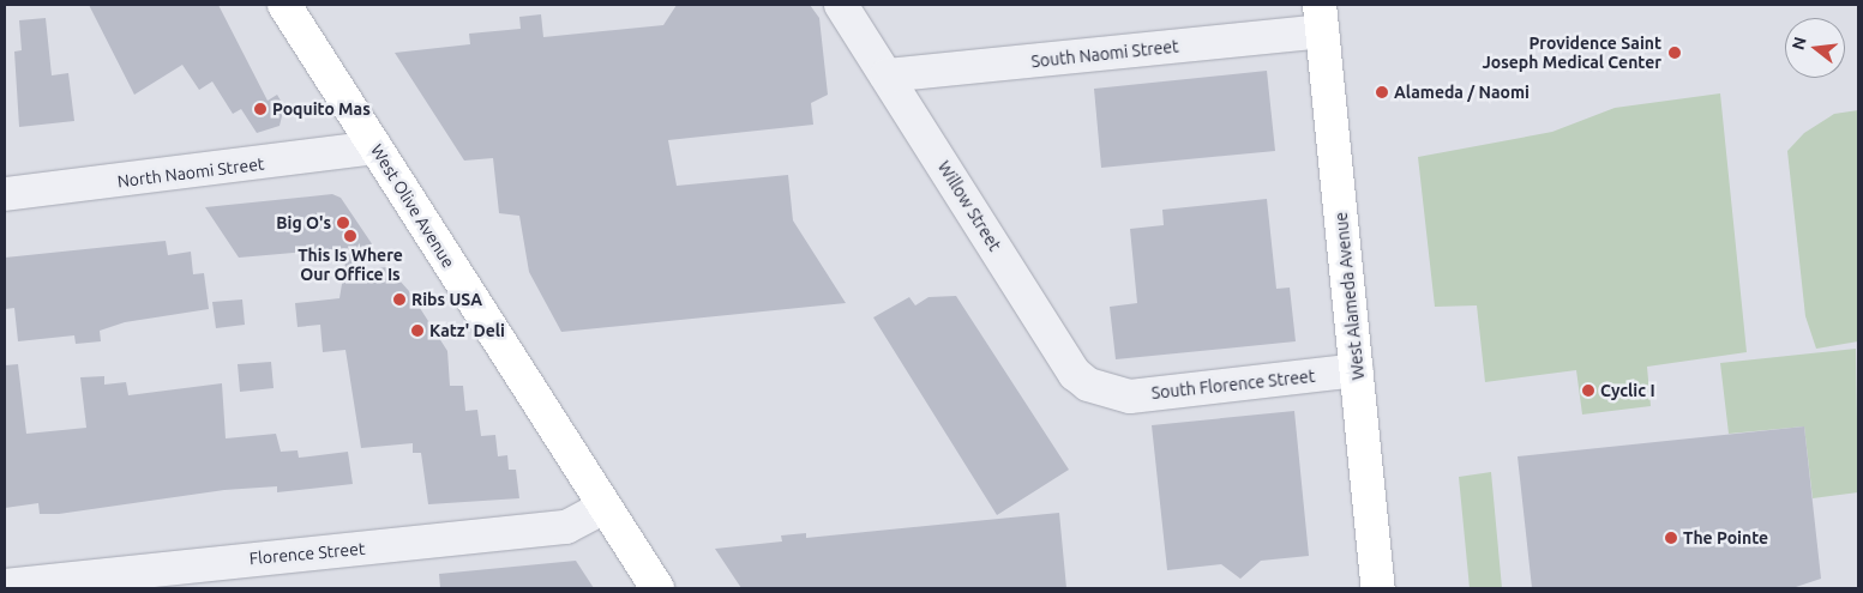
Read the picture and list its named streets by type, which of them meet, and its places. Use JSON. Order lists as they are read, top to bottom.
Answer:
{
  "streets": {
    "main road": ["West Olive Avenue", "West Alameda Avenue"],
    "street": [
      "South Naomi Street",
      "North Naomi Street",
      "Willow Street",
      "South Florence Street",
      "Florence Street"
    ]
  },
  "crossings": [
    ["South Naomi Street", "Willow Street"],
    ["South Naomi Street", "West Alameda Avenue"],
    ["North Naomi Street", "West Olive Avenue"],
    ["West Olive Avenue", "Florence Street"],
    ["Willow Street", "South Florence Street"],
    ["West Alameda Avenue", "South Florence Street"]
  ],
  "places": [
    "Providence Saint Joseph Medical Center",
    "Alameda / Naomi",
    "Poquito Mas",
    "Big O's",
    "This Is Where Our Office Is",
    "Ribs USA",
    "Katz' Deli",
    "Cyclic I",
    "The Pointe"
  ],
  "north": "left"
}
